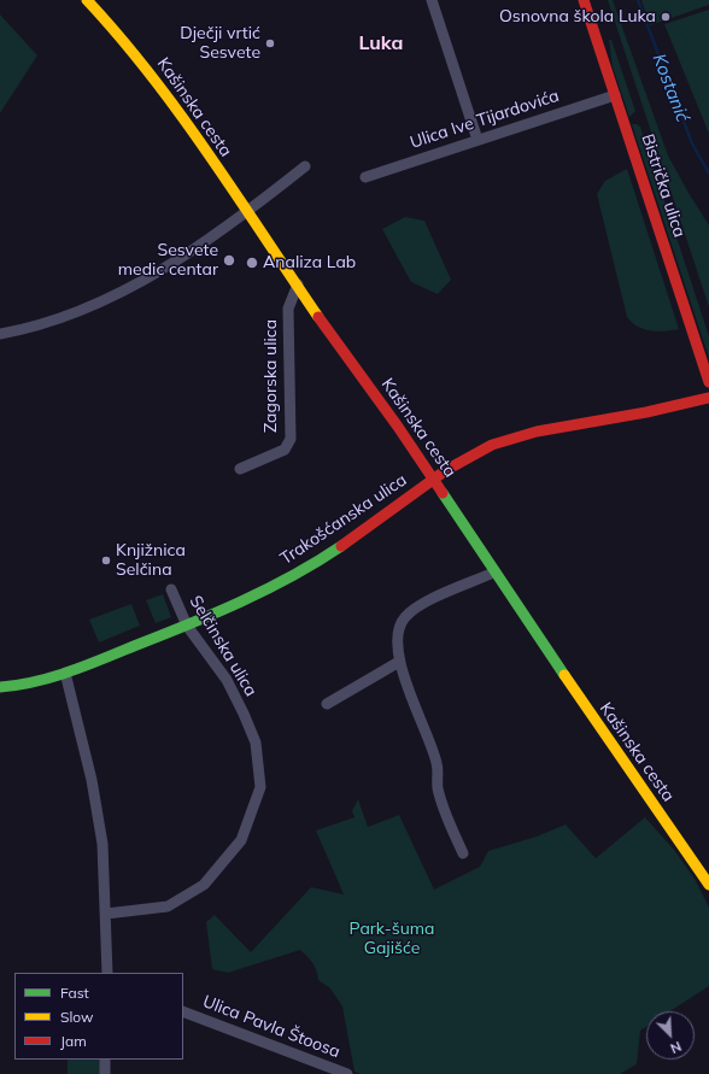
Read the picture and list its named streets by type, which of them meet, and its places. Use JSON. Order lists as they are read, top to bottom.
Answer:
{
  "streets": {
    "street": [
      "Kašinska cesta",
      "Ulica Ive Tijardovića",
      "Bistrička ulica",
      "Zagorska ulica",
      "Trakošćanska ulica",
      "Selčinska ulica",
      "Ulica Pavla Štoosa"
    ]
  },
  "crossings": [
    ["Kašinska cesta", "Zagorska ulica"],
    ["Kašinska cesta", "Trakošćanska ulica"],
    ["Ulica Ive Tijardovića", "Bistrička ulica"],
    ["Trakošćanska ulica", "Selčinska ulica"]
  ],
  "districts": ["Luka"],
  "water": ["Kostanić"],
  "parks": ["Park-šuma Gajišće"],
  "places": [
    "Osnovna škola Luka",
    "Dječji vrtić Sesvete",
    "Sesvete medic centar",
    "Analiza Lab",
    "Knjižnica Selčina"
  ],
  "legend": ["Fast", "Slow", "Jam"],
  "north": "bottom right"
}
